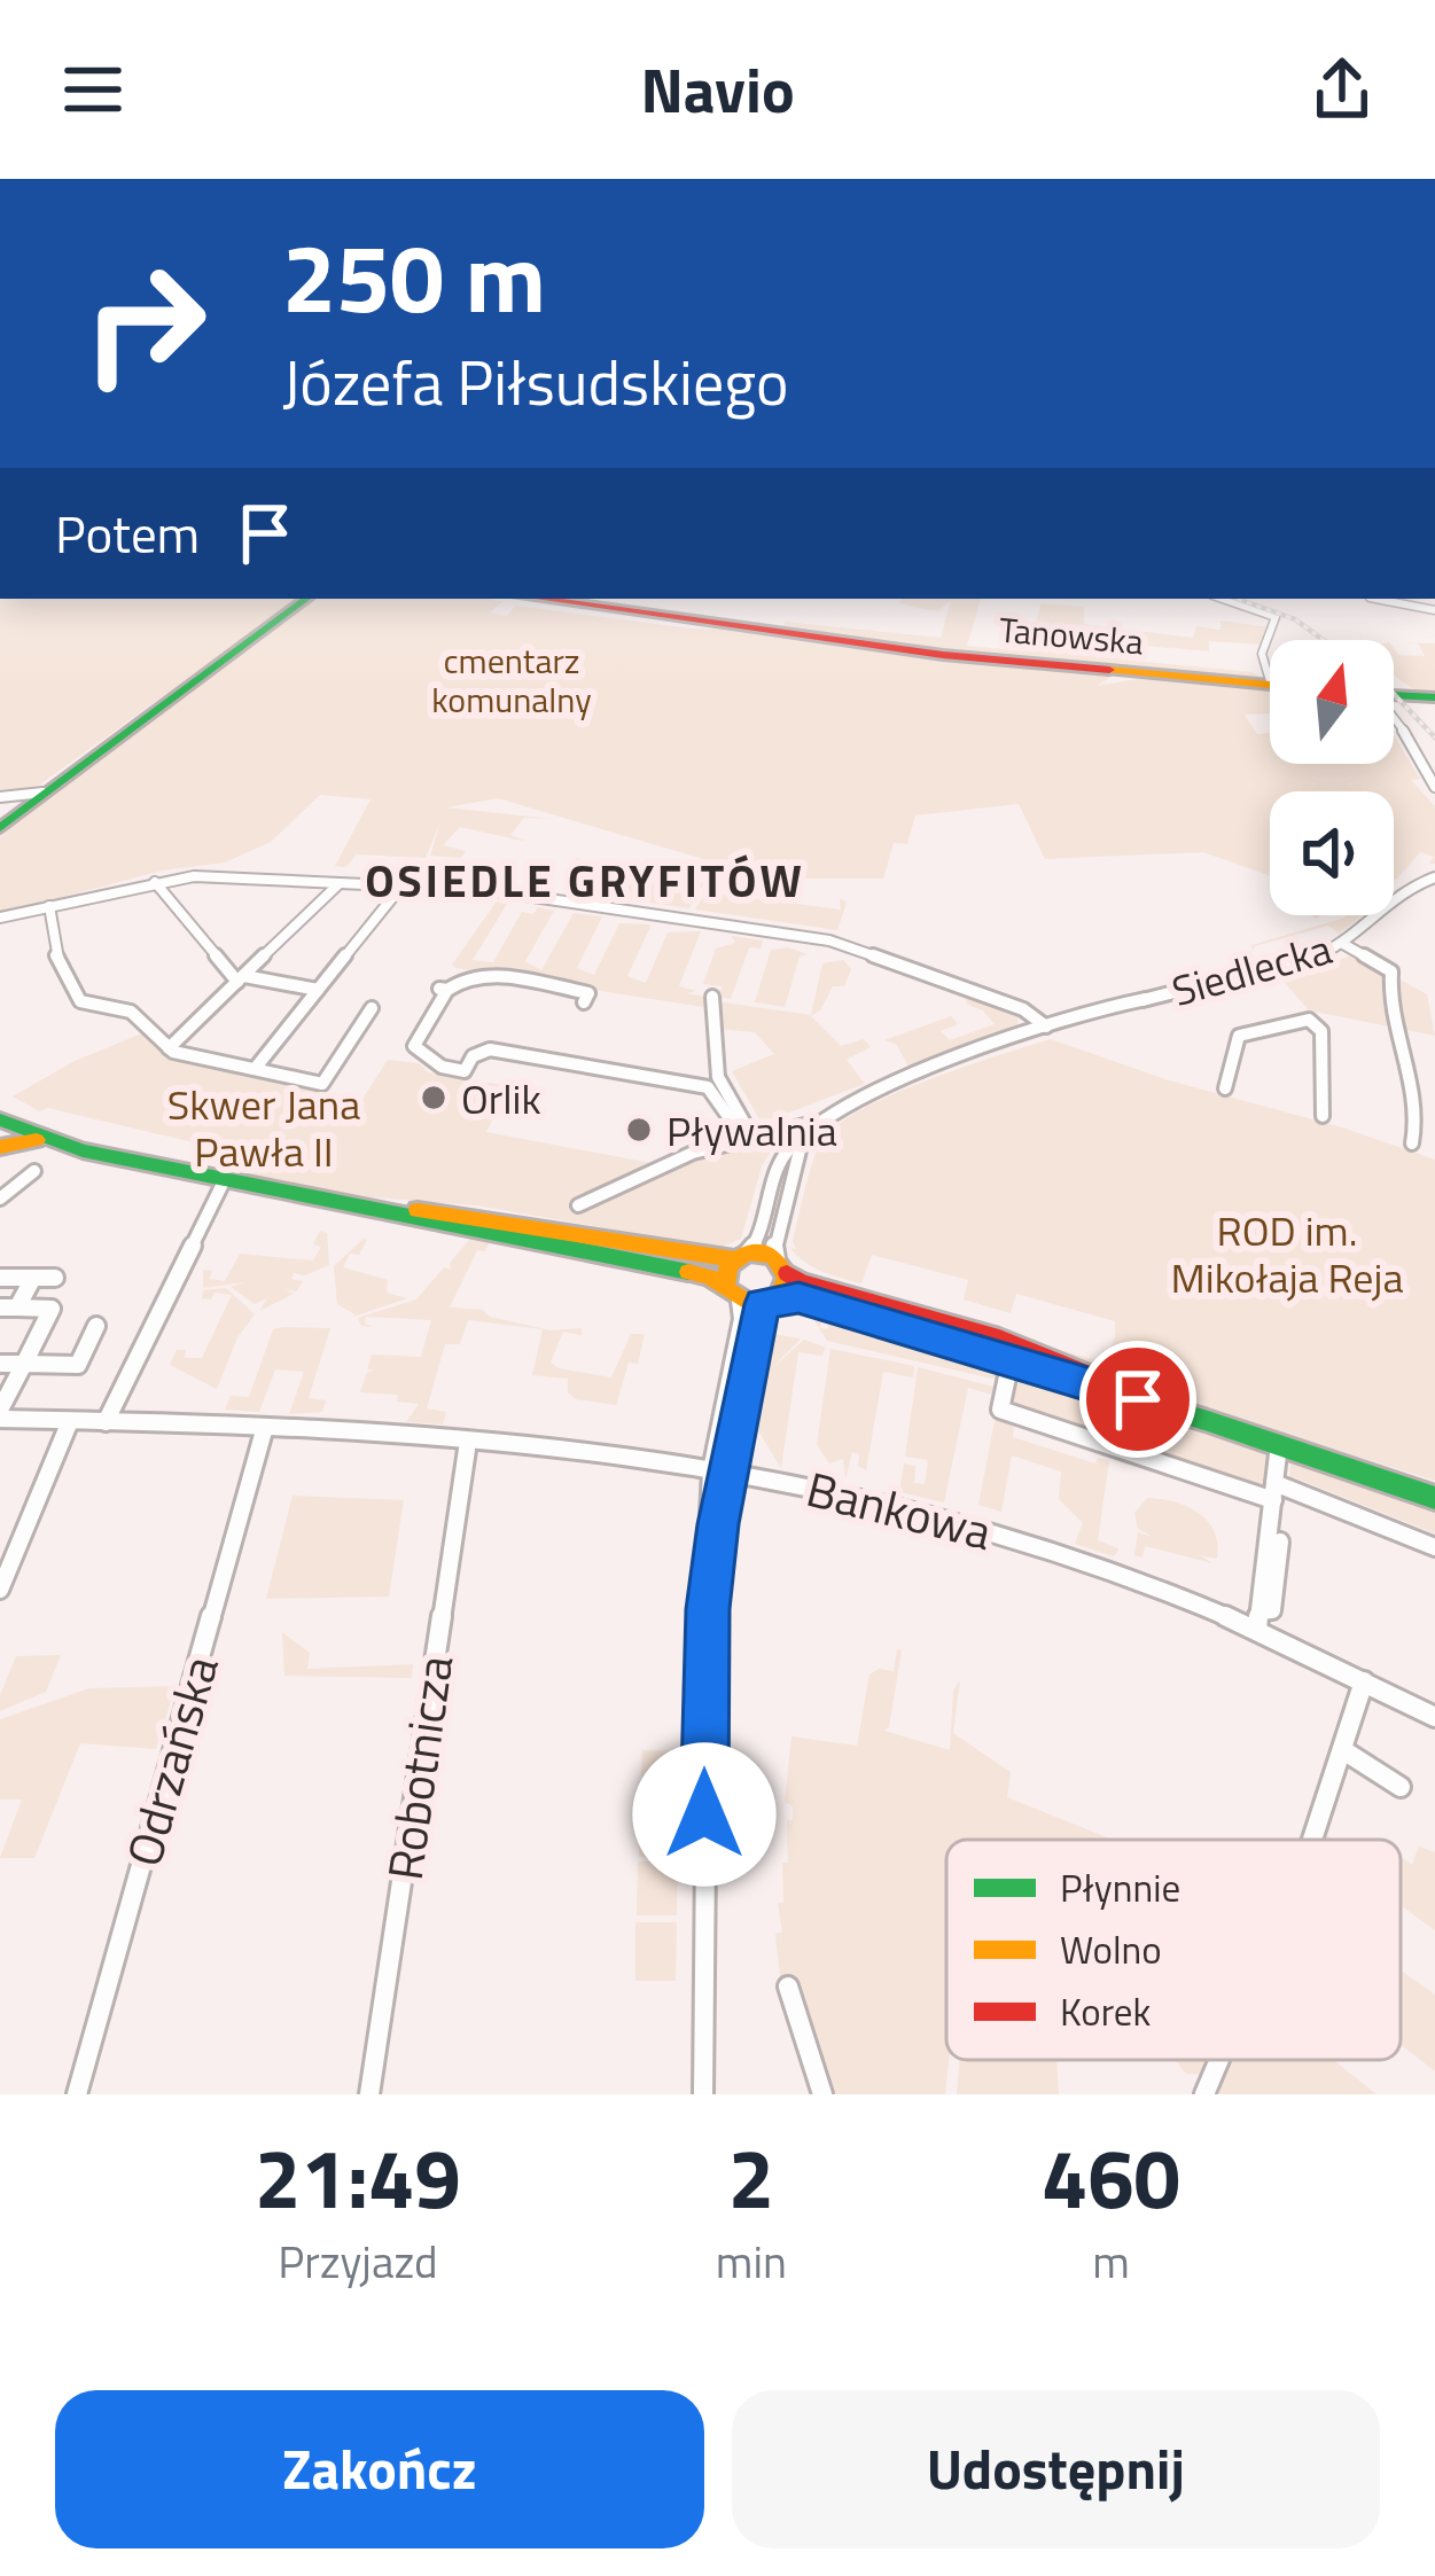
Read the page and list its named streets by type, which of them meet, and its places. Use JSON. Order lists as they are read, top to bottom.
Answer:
{
  "streets": {
    "street": [
      "Tanowska",
      "Siedlecka",
      "Bankowa",
      "Odrzańska",
      "Robotnicza"
    ]
  },
  "crossings": [
    ["Bankowa", "Odrzańska"],
    ["Bankowa", "Robotnicza"]
  ],
  "districts": ["OSIEDLE GRYFITÓW"],
  "parks": ["cmentarz komunalny", "Skwer Jana Pawła II", "ROD im. Mikołaja Reja"],
  "places": ["Orlik", "Pływalnia"],
  "legend": ["Płynnie", "Wolno", "Korek"],
  "north": "top",
  "page": {
    "header": "Navio",
    "turn": ["250 m", "Józefa Piłsudskiego"],
    "then": "Potem",
    "eta": [
      "21:49",
      "Przyjazd",
      "2",
      "min",
      "460",
      "m"
    ],
    "buttons": ["Zakończ", "Udostępnij"]
  }
}
